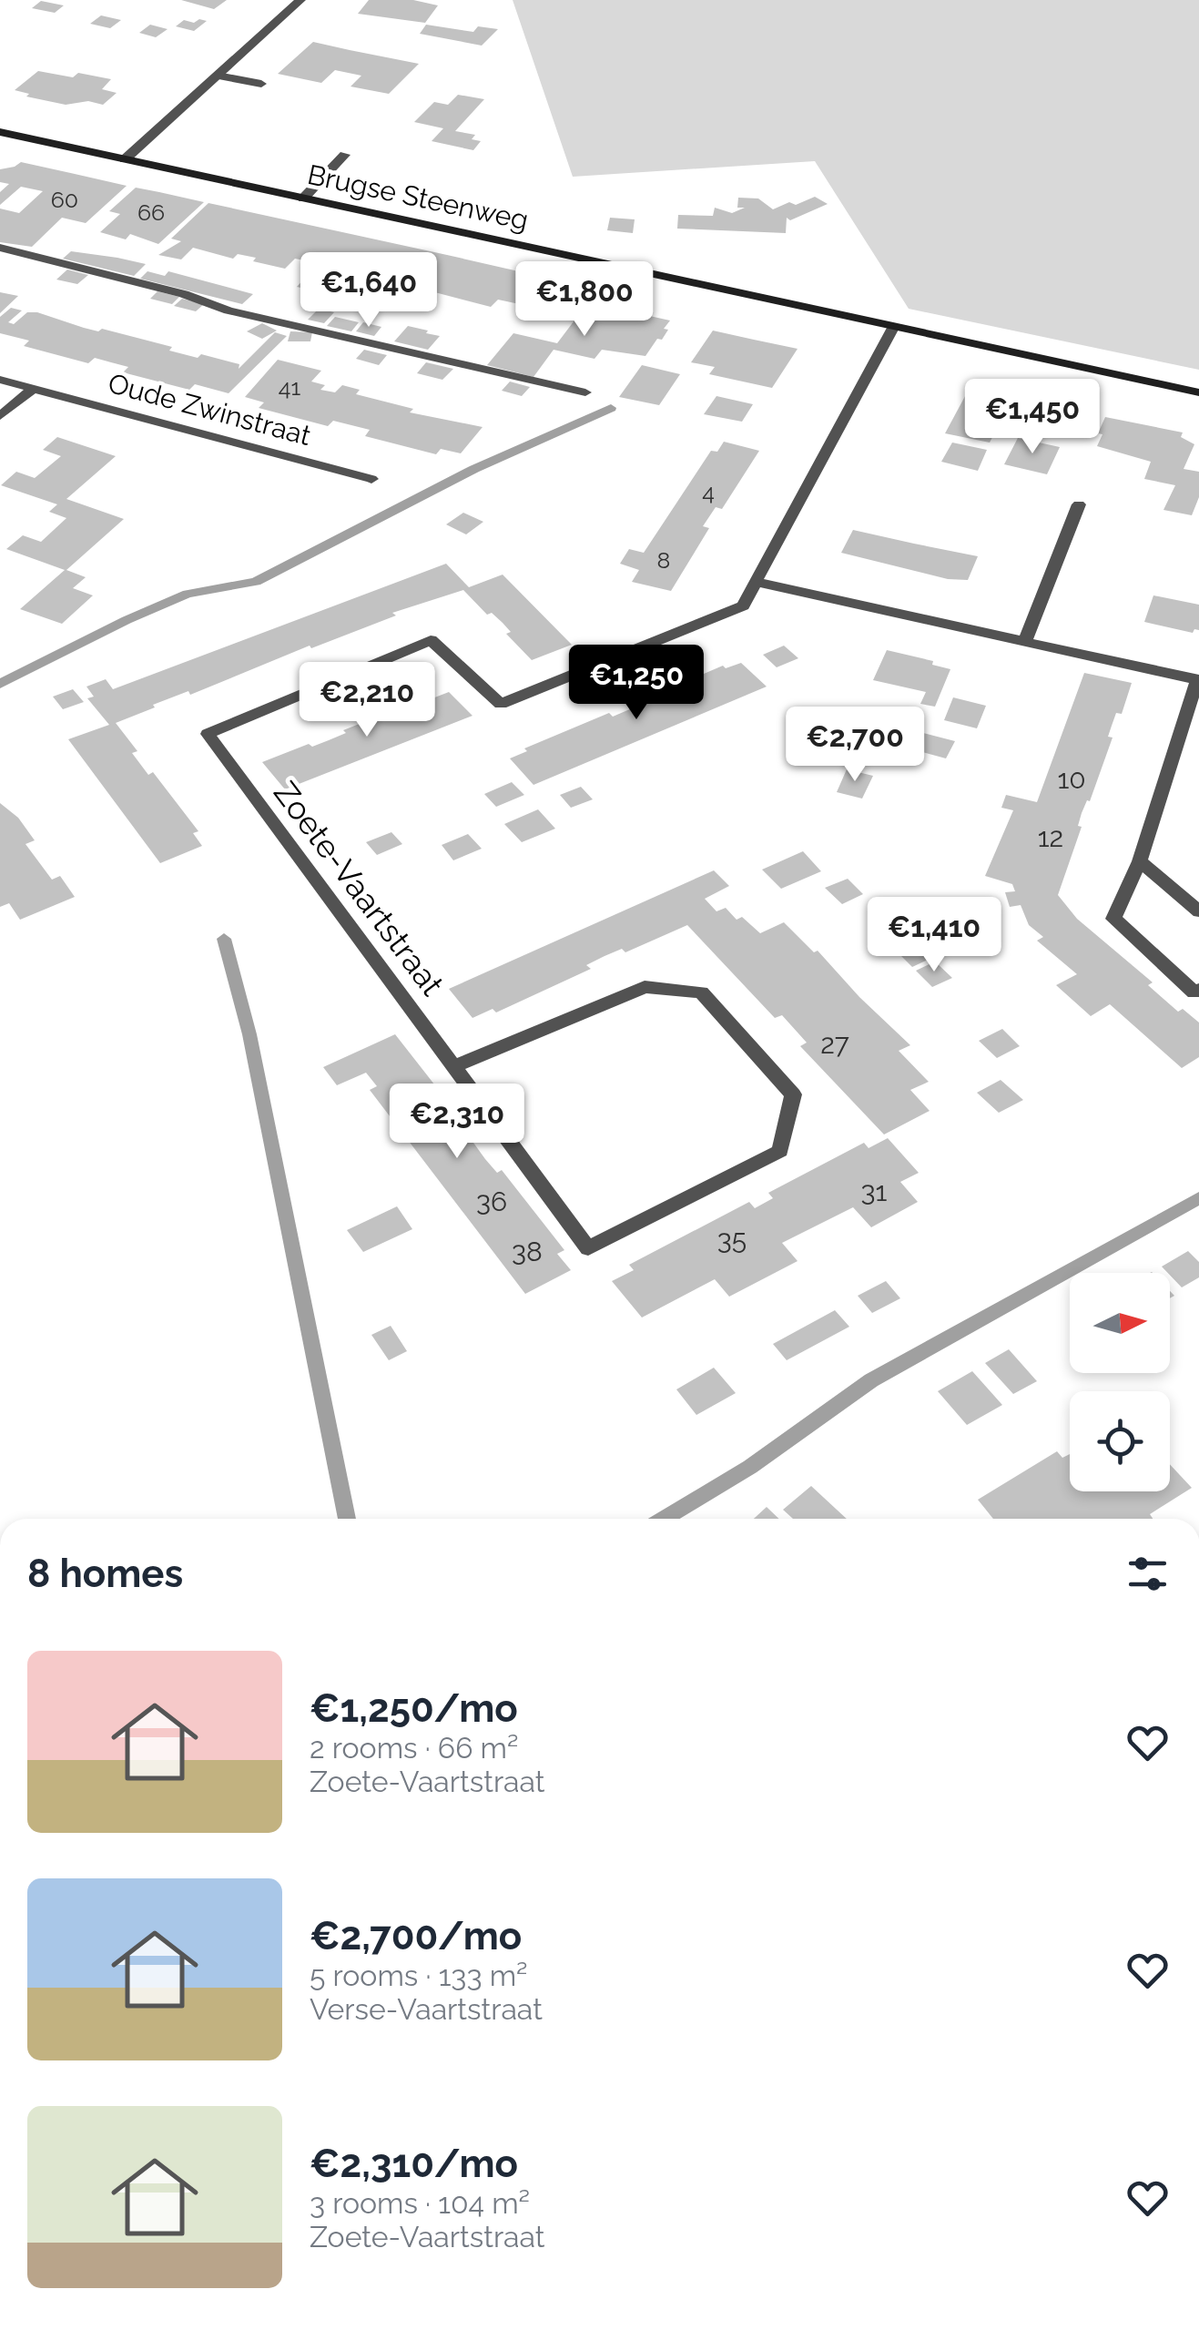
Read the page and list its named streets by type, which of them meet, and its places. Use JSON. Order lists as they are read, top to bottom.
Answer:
{
  "streets": {
    "main road": ["Brugse Steenweg"],
    "street": ["Oude Zwinstraat", "Zoete-Vaartstraat"]
  },
  "crossings": [
    ["Brugse Steenweg", "Zoete-Vaartstraat"]
  ],
  "house_numbers": [
    "60",
    "66",
    "41",
    "4",
    "8",
    "10",
    "12",
    "27",
    "31",
    "36",
    "35",
    "38"
  ],
  "north": "right",
  "page": {
    "price": [
      "€1,640",
      "€1,800",
      "€1,450",
      "€1,250",
      "€2,210",
      "€2,700",
      "€1,410",
      "€2,310"
    ],
    "heading": "8 homes",
    "list": [
      {
        "name": "€1,250/mo",
        "note": "2 rooms · 66 m² · Zoete-Vaartstraat"
      },
      {
        "name": "€2,700/mo",
        "note": "5 rooms · 133 m² · Verse-Vaartstraat"
      },
      {
        "name": "€2,310/mo",
        "note": "3 rooms · 104 m² · Zoete-Vaartstraat"
      }
    ]
  }
}
